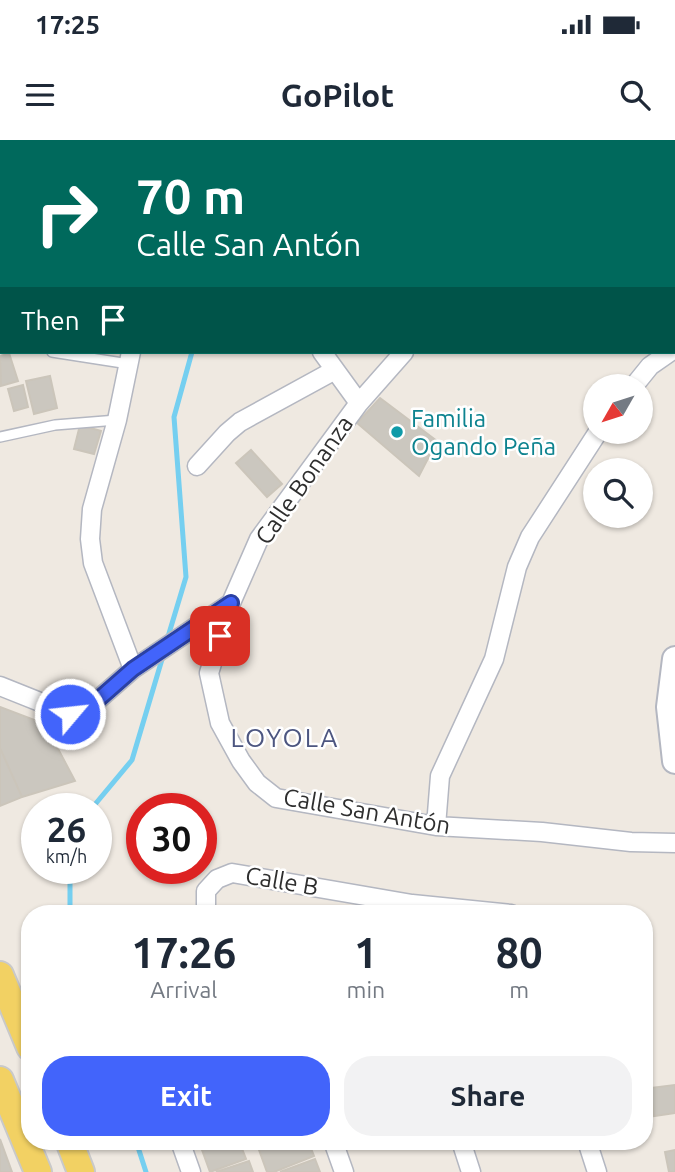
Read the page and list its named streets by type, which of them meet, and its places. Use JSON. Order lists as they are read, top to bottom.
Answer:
{
  "streets": {
    "street": ["Calle Bonanza", "Calle San Antón", "Calle B"]
  },
  "crossings": [
    ["Calle Bonanza", "Calle San Antón"]
  ],
  "districts": ["LOYOLA"],
  "places": ["Familia Ogando Peña"],
  "north": "bottom left",
  "page": {
    "status": "17:25",
    "header": "GoPilot",
    "turn": ["70 m", "Calle San Antón"],
    "then": "Then",
    "speed": "26 km/h",
    "limit": "30",
    "eta": [
      "17:26",
      "Arrival",
      "1",
      "min",
      "80",
      "m"
    ],
    "buttons": ["Exit", "Share"]
  }
}
